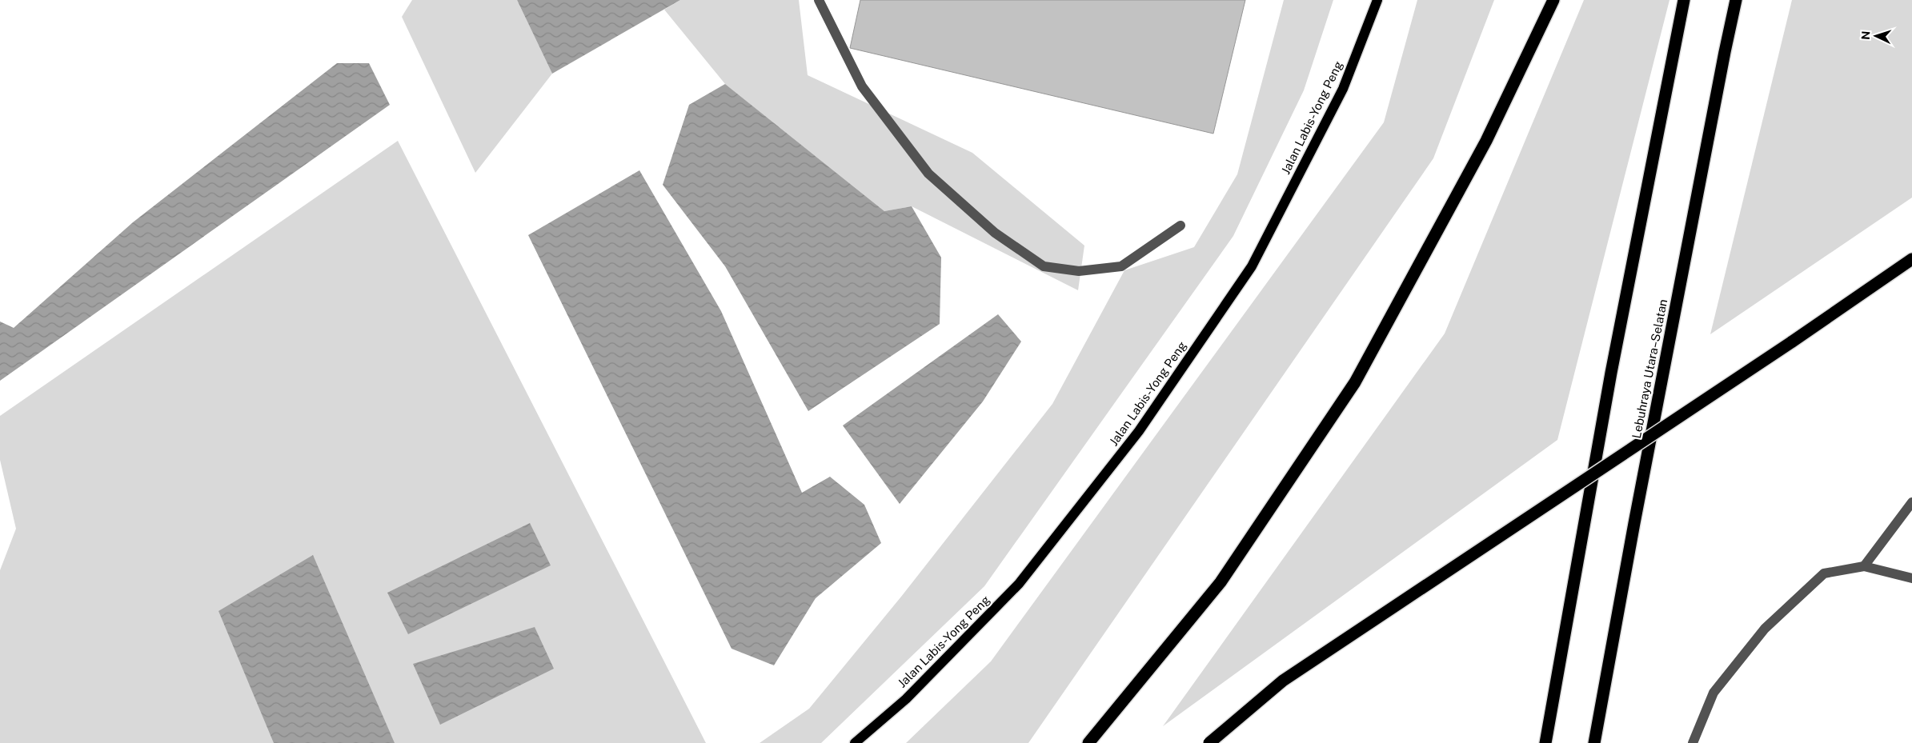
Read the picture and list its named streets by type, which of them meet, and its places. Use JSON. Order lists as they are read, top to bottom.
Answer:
{
  "streets": {
    "highway": ["Lebuhraya Utara–Selatan"],
    "main road": ["Jalan Labis-Yong Peng"]
  },
  "north": "left"
}
